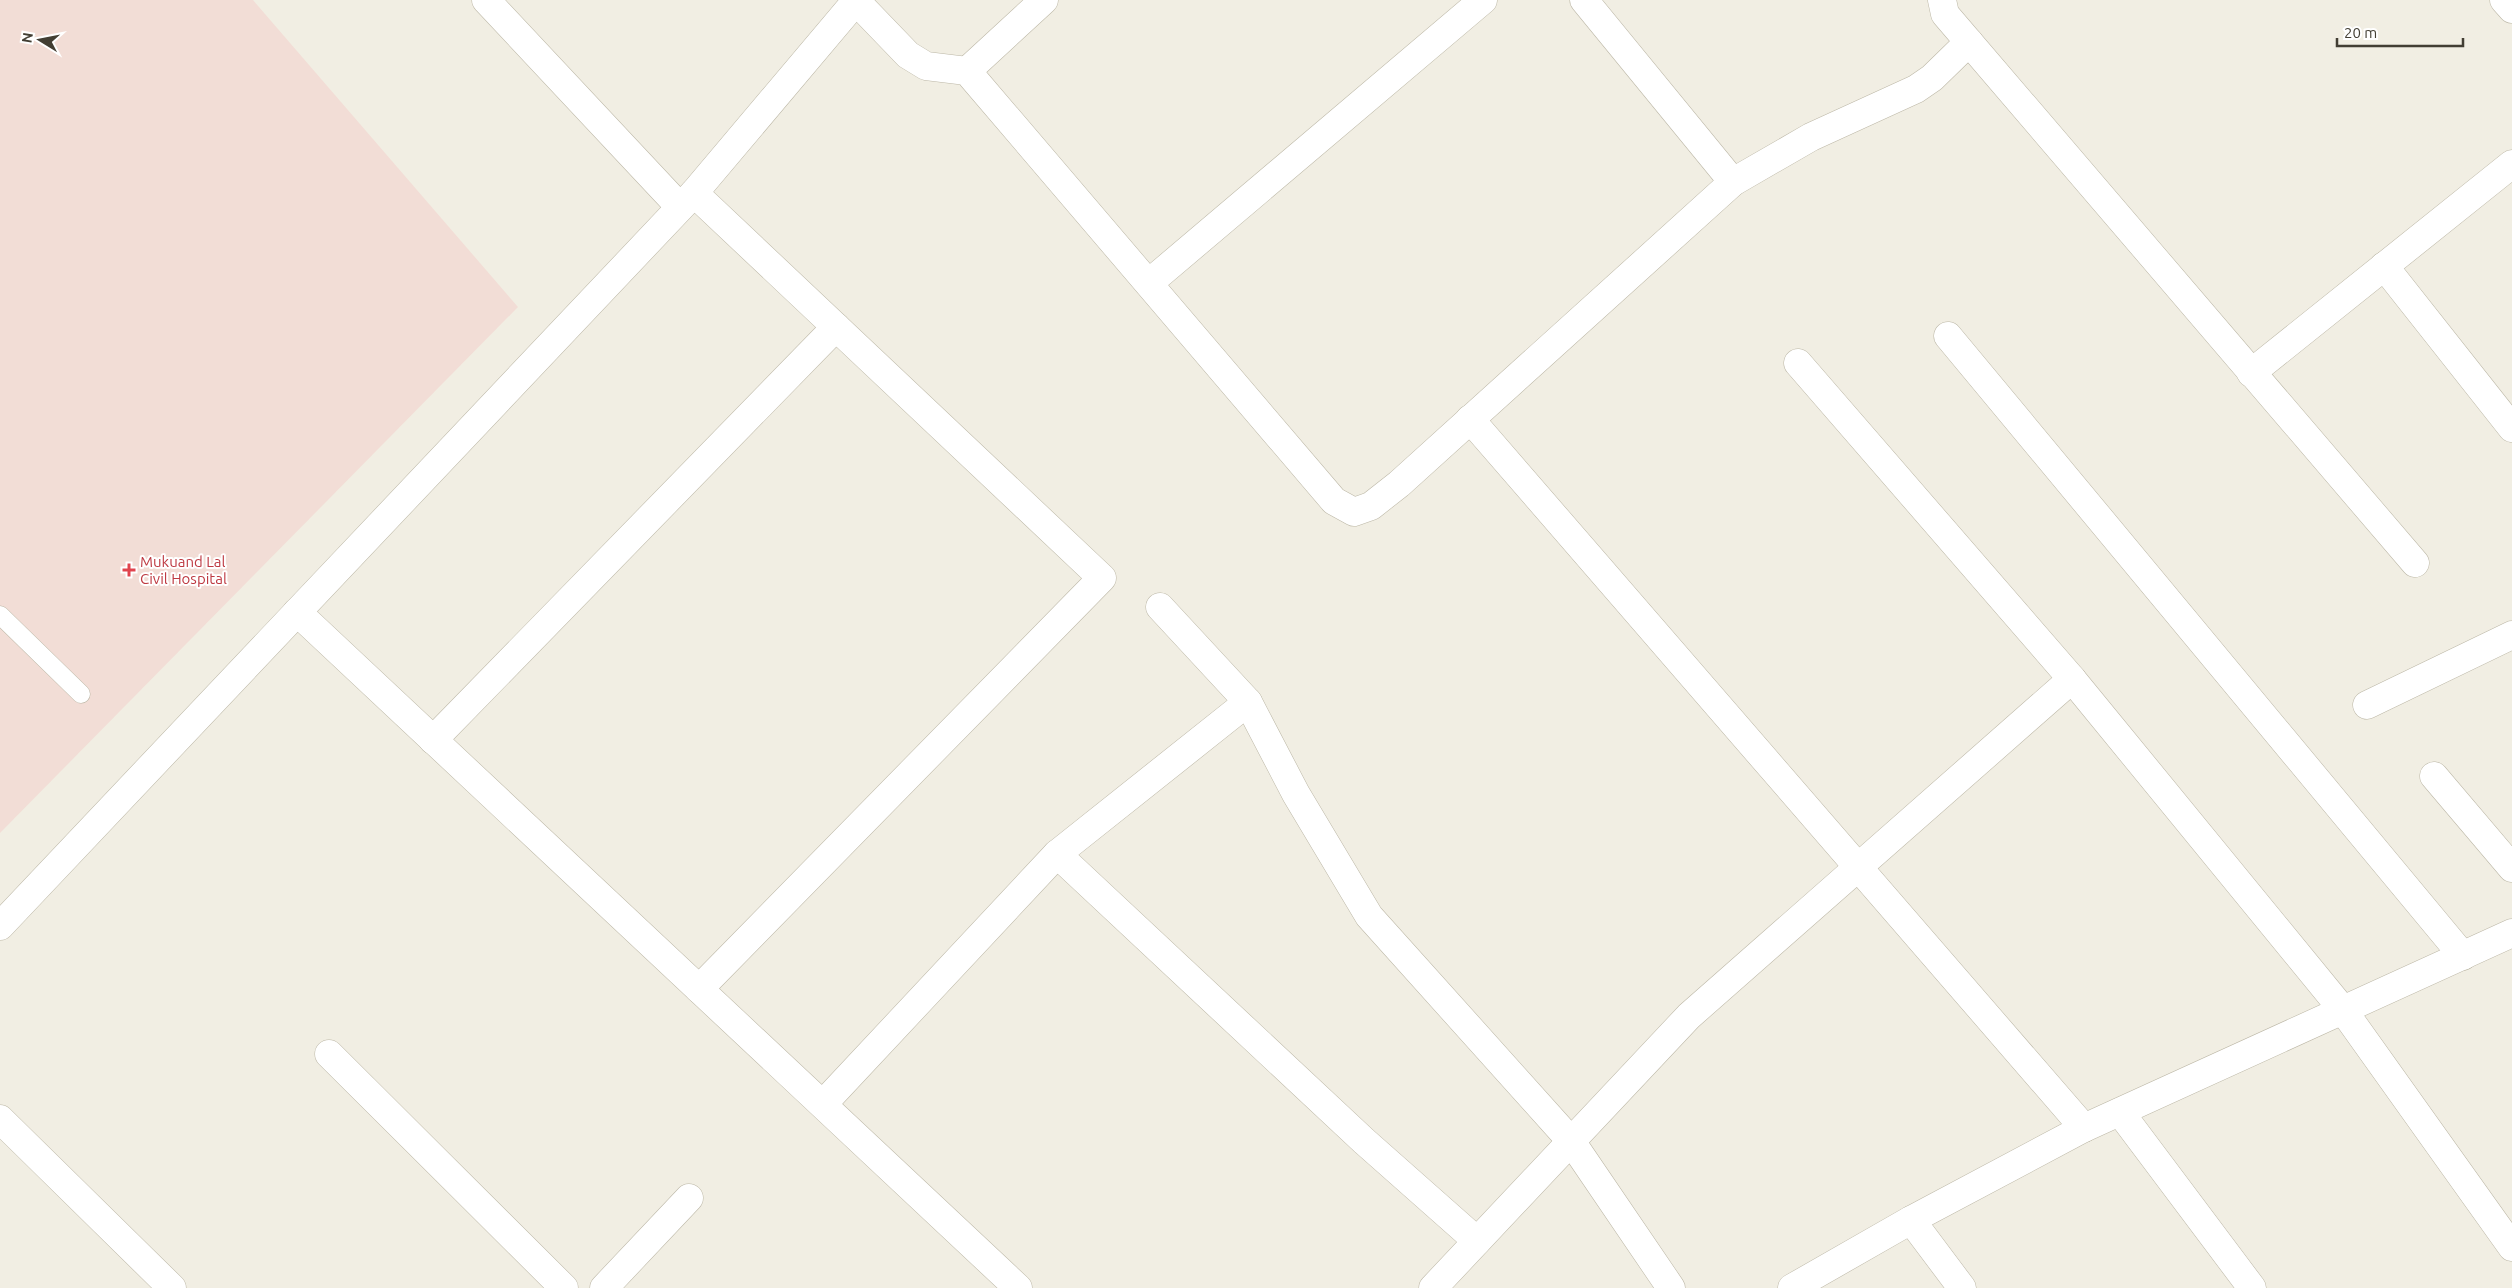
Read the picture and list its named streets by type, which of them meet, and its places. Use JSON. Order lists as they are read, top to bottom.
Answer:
{
  "places": {
    "health": ["Mukuand Lal Civil Hospital"]
  },
  "scale_bar": "20 m",
  "north": "left"
}
